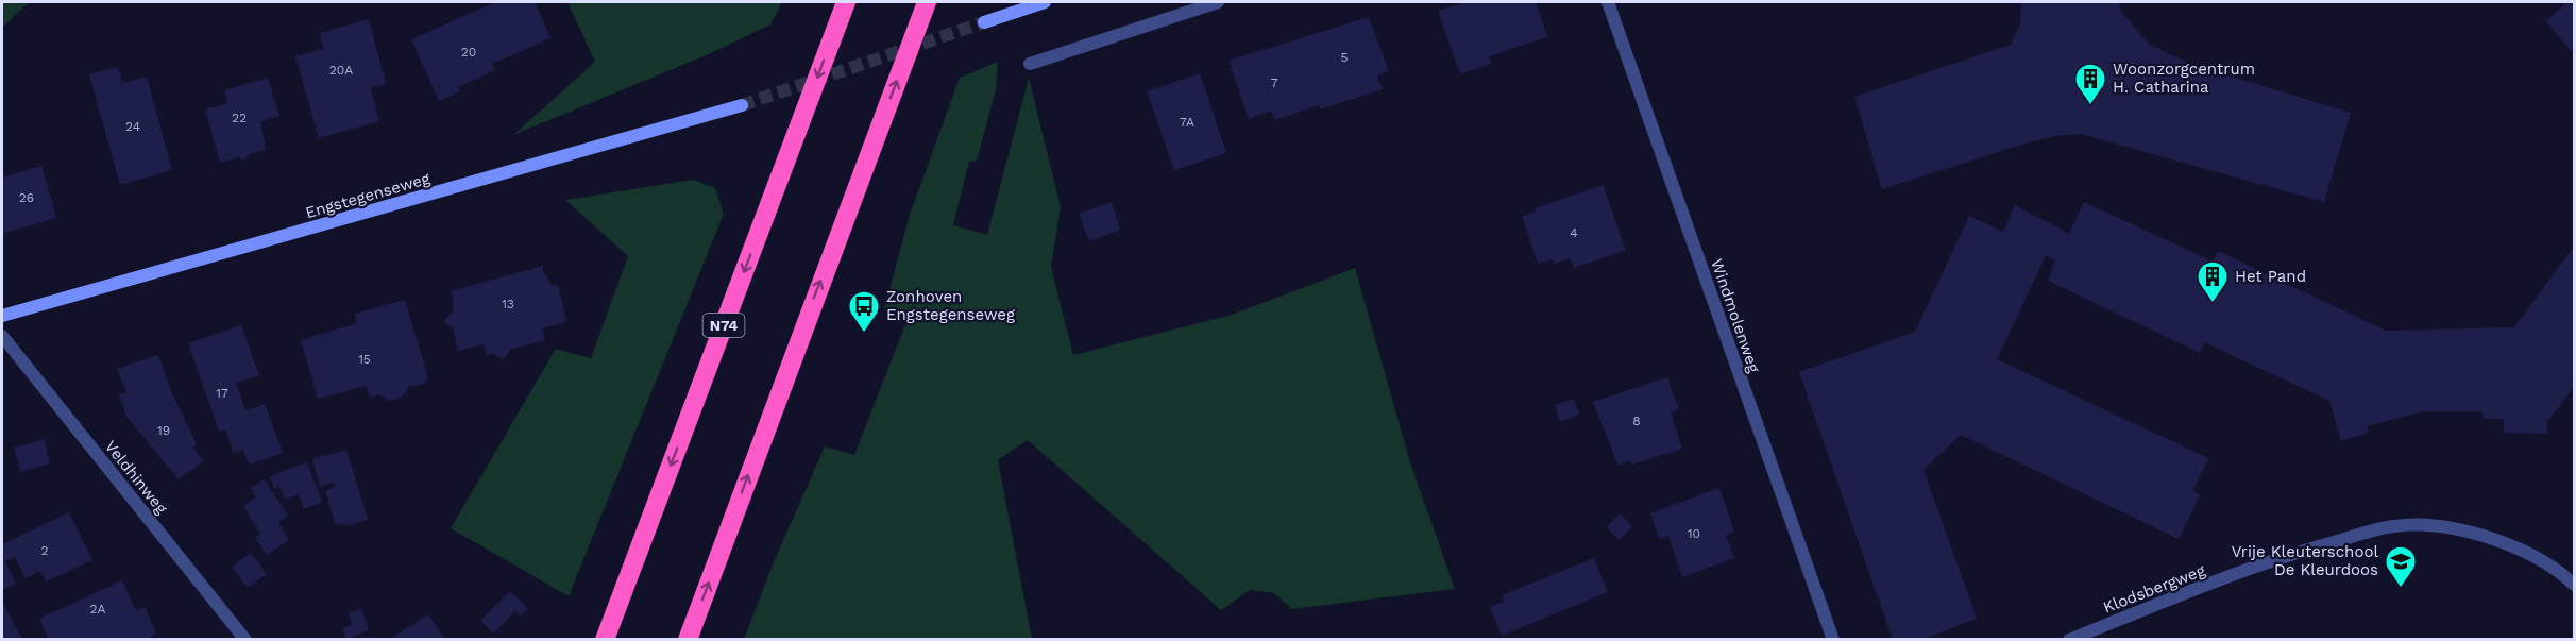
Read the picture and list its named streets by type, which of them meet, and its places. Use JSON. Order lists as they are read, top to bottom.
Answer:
{
  "streets": {
    "highway": ["N74"],
    "street": [
      "Engstegenseweg",
      "Windmolenweg",
      "Veldhinweg",
      "Klodsbergweg"
    ]
  },
  "places": {
    "building": ["Woonzorgcentrum H. Catharina", "Het Pand"],
    "bus stop": ["Zonhoven Engstegenseweg"],
    "school or university": ["Vrije Kleuterschool De Kleurdoos"]
  },
  "house_numbers": [
    "20",
    "5",
    "20A",
    "7",
    "22",
    "7A",
    "24",
    "26",
    "4",
    "13",
    "15",
    "17",
    "8",
    "19",
    "10",
    "2",
    "2A"
  ]
}
